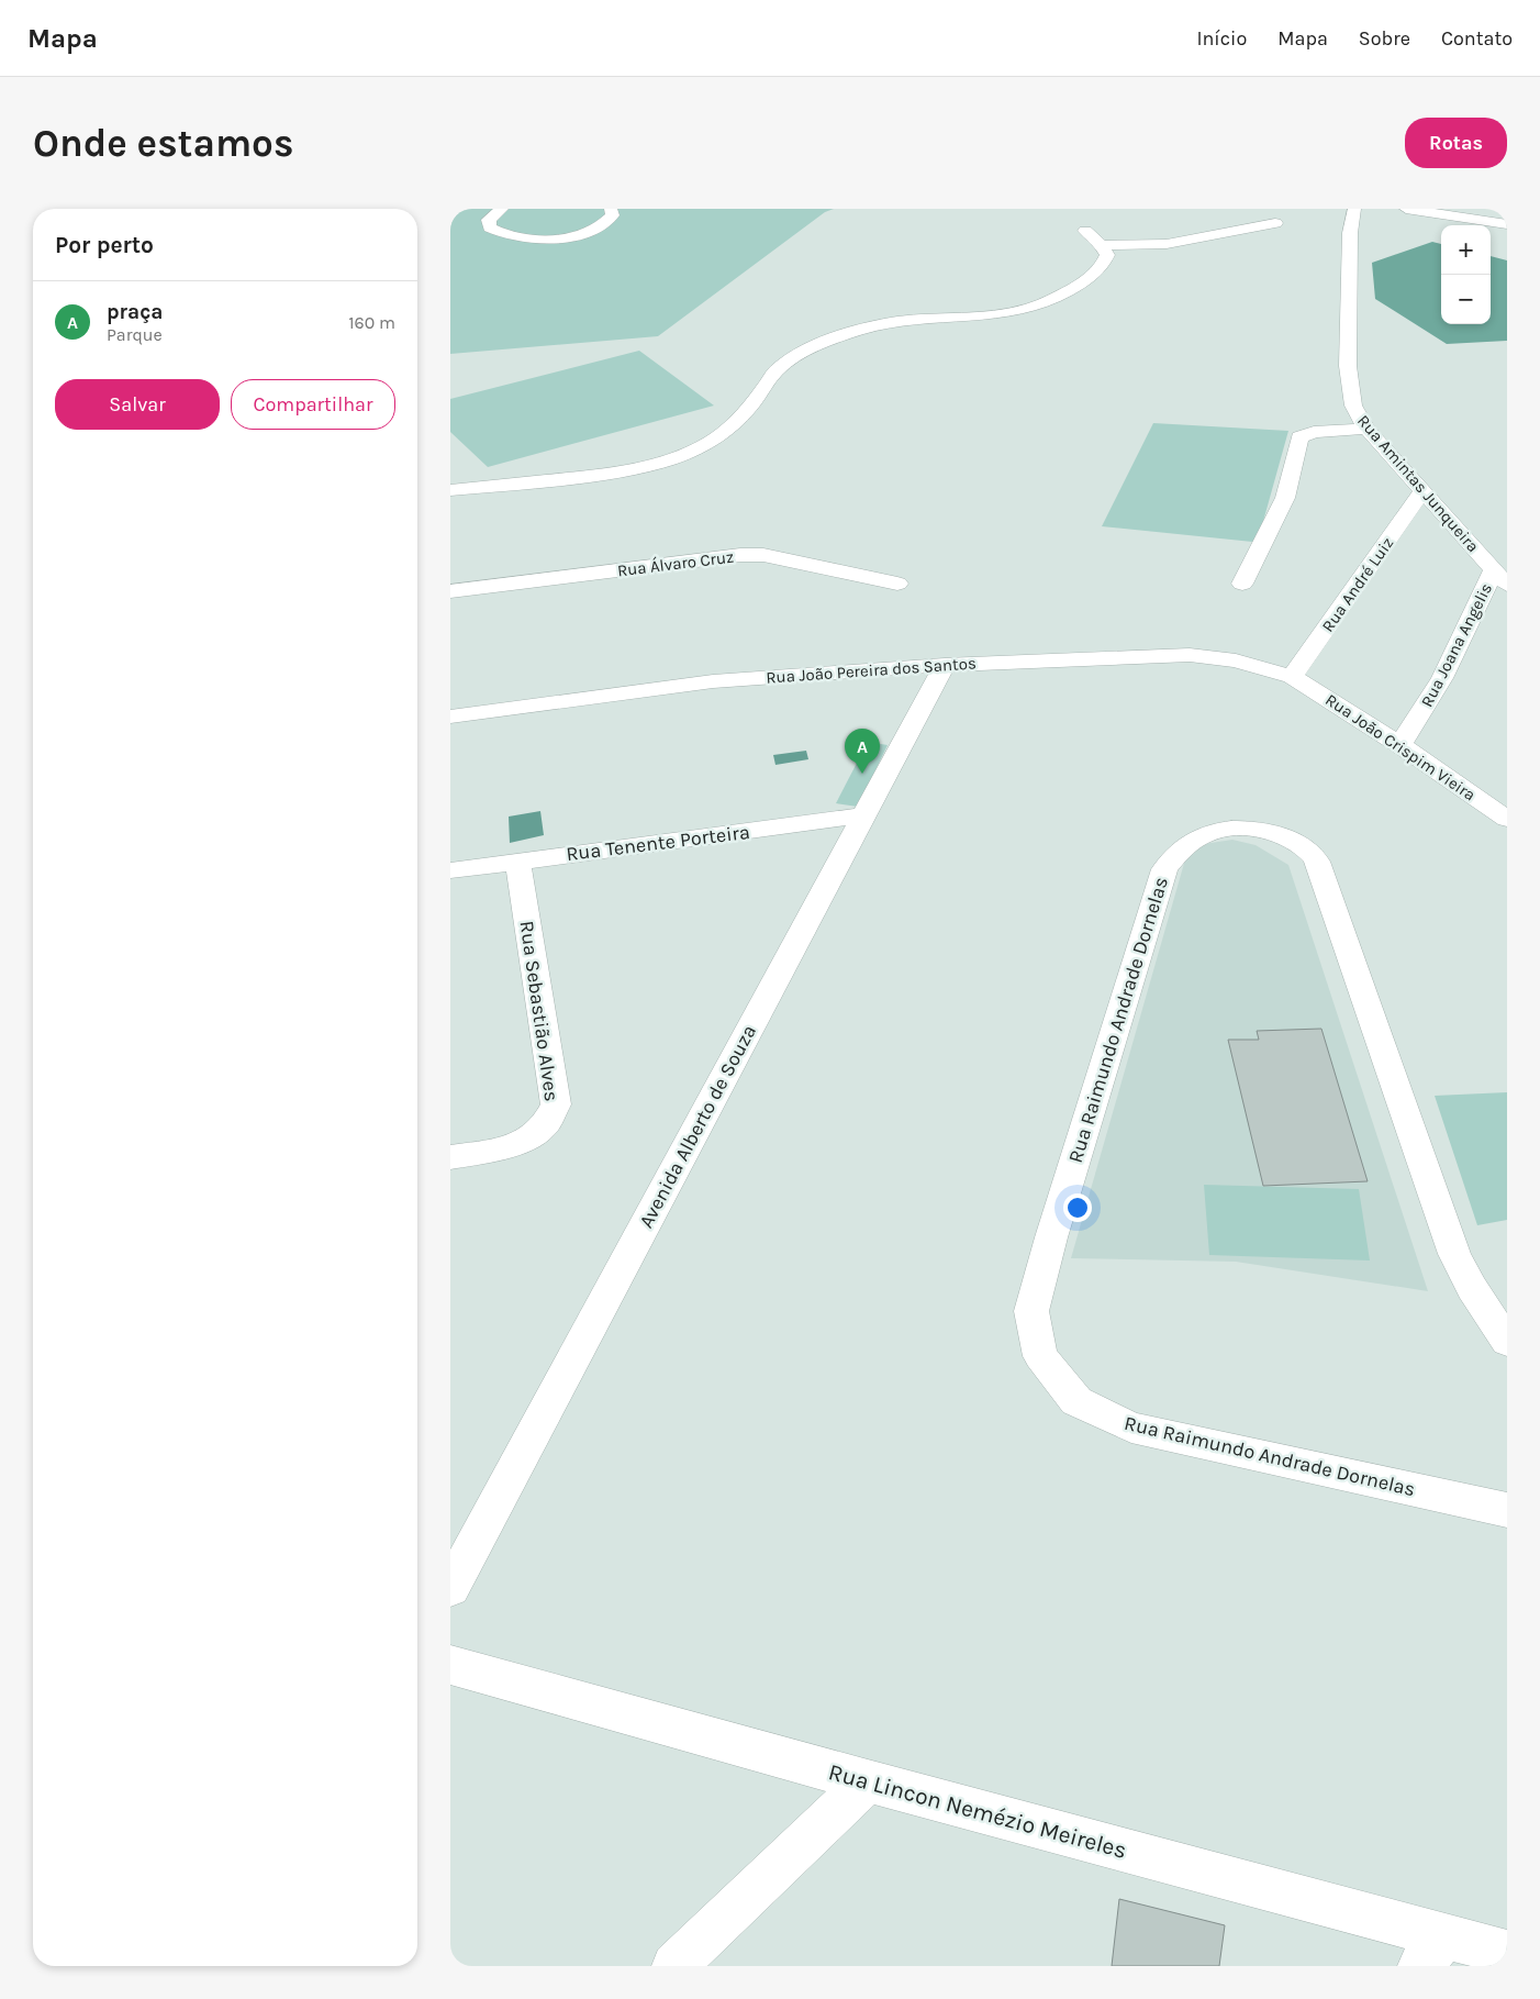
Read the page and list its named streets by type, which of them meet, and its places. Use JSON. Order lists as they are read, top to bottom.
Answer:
{
  "streets": {
    "street": [
      "Rua Amintas Junqueira",
      "Rua Álvaro Cruz",
      "Rua André Luiz",
      "Rua Joana Angelis",
      "Rua João Pereira dos Santos",
      "Rua João Crispim Vieira",
      "Rua Tenente Porteira",
      "Rua Sebastião Alves",
      "Rua Raimundo Andrade Dornelas",
      "Avenida Alberto de Souza",
      "Rua Lincon Nemézio Meireles"
    ]
  },
  "crossings": [
    ["Rua Amintas Junqueira", "Rua André Luiz"],
    ["Rua Amintas Junqueira", "Rua Joana Angelis"],
    ["Rua André Luiz", "Rua João Pereira dos Santos"],
    ["Rua André Luiz", "Rua João Crispim Vieira"],
    ["Rua Joana Angelis", "Rua João Crispim Vieira"],
    ["Rua João Pereira dos Santos", "Rua João Crispim Vieira"],
    ["Rua João Pereira dos Santos", "Avenida Alberto de Souza"],
    ["Rua Tenente Porteira", "Rua Sebastião Alves"],
    ["Rua Tenente Porteira", "Avenida Alberto de Souza"]
  ],
  "page": {
    "header": "Mapa",
    "nav": [
      "Início",
      "Mapa",
      "Sobre",
      "Contato"
    ],
    "buttons": [
      "Rotas",
      ["Salvar", "Compartilhar"]
    ],
    "title": "Onde estamos",
    "heading": "Por perto",
    "map_buttons": ["+", "−"],
    "list": [
      {
        "mark": "A",
        "name": "praça",
        "note": "Parque",
        "value": "160 m"
      }
    ],
    "pins": "A"
  }
}
